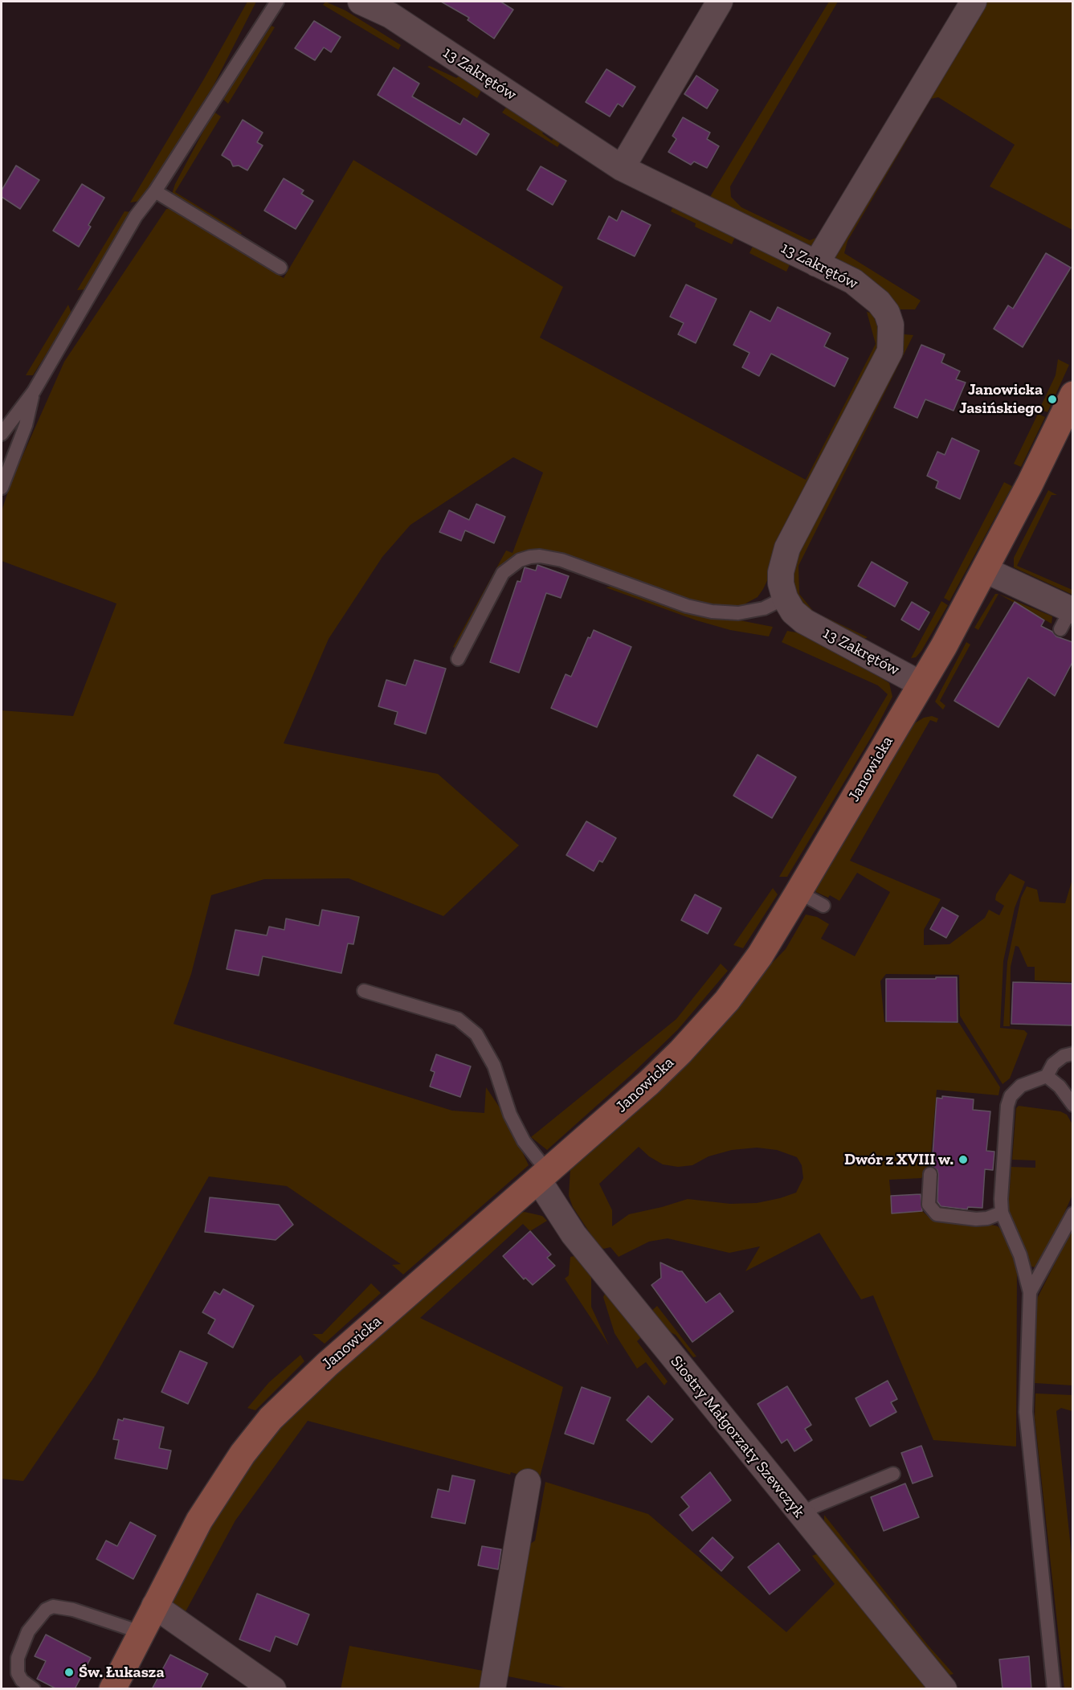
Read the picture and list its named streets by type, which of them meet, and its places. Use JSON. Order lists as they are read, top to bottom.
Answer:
{
  "streets": {
    "street": ["13 Zakrętów", "Janowicka", "Siostry Małgorzaty Szewczyk"]
  },
  "crossings": [
    ["13 Zakrętów", "Janowicka"],
    ["Janowicka", "Siostry Małgorzaty Szewczyk"]
  ],
  "places": ["Janowicka Jasińskiego", "Dwór z XVIII w.", "Św. Łukasza"]
}
